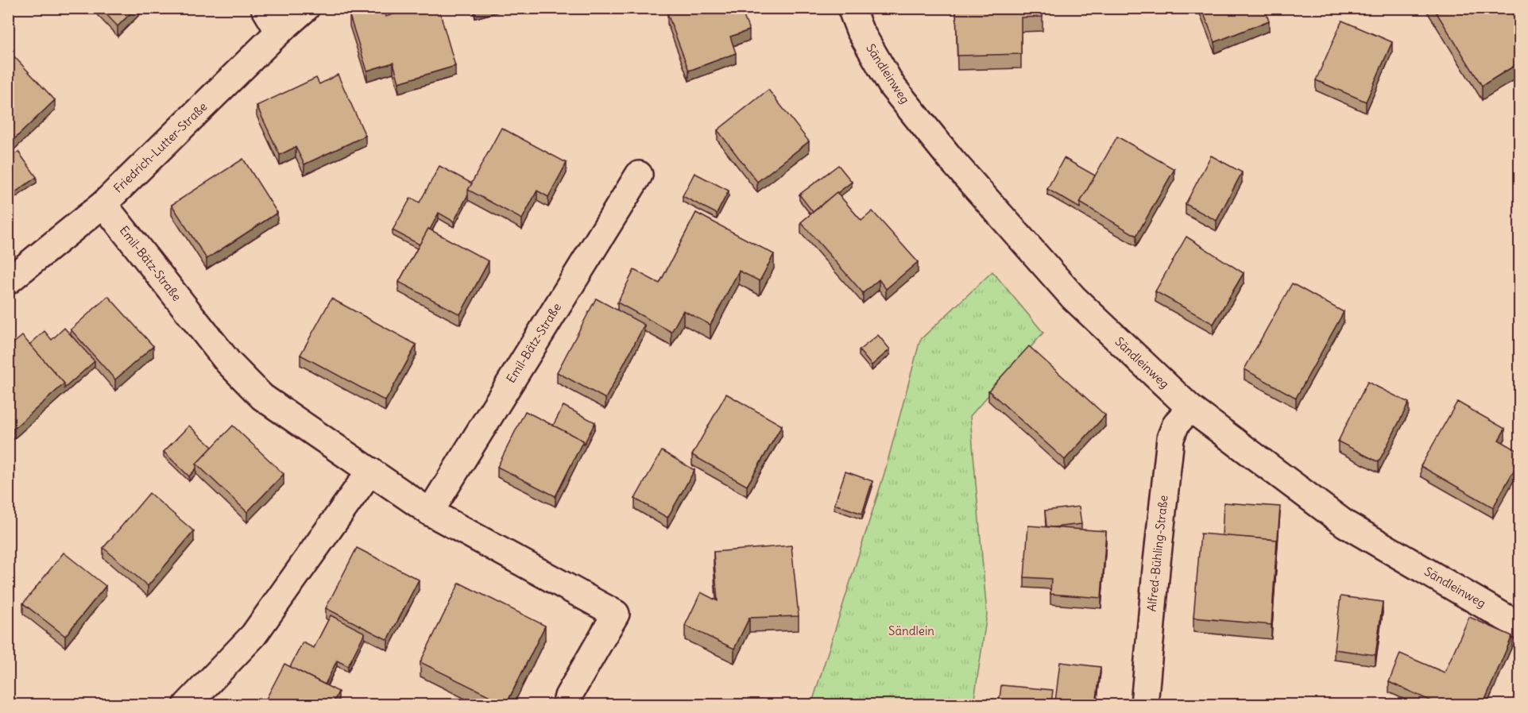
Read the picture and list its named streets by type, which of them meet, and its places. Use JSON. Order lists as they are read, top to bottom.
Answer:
{
  "streets": {
    "street": [
      "Sändleinweg",
      "Friedrich-Lutter-Straße",
      "Emil-Bätz-Straße",
      "Alfred-Bühling-Straße"
    ]
  },
  "crossings": [
    ["Sändleinweg", "Alfred-Bühling-Straße"],
    ["Friedrich-Lutter-Straße", "Emil-Bätz-Straße"]
  ],
  "parks": ["Sändlein"]
}
